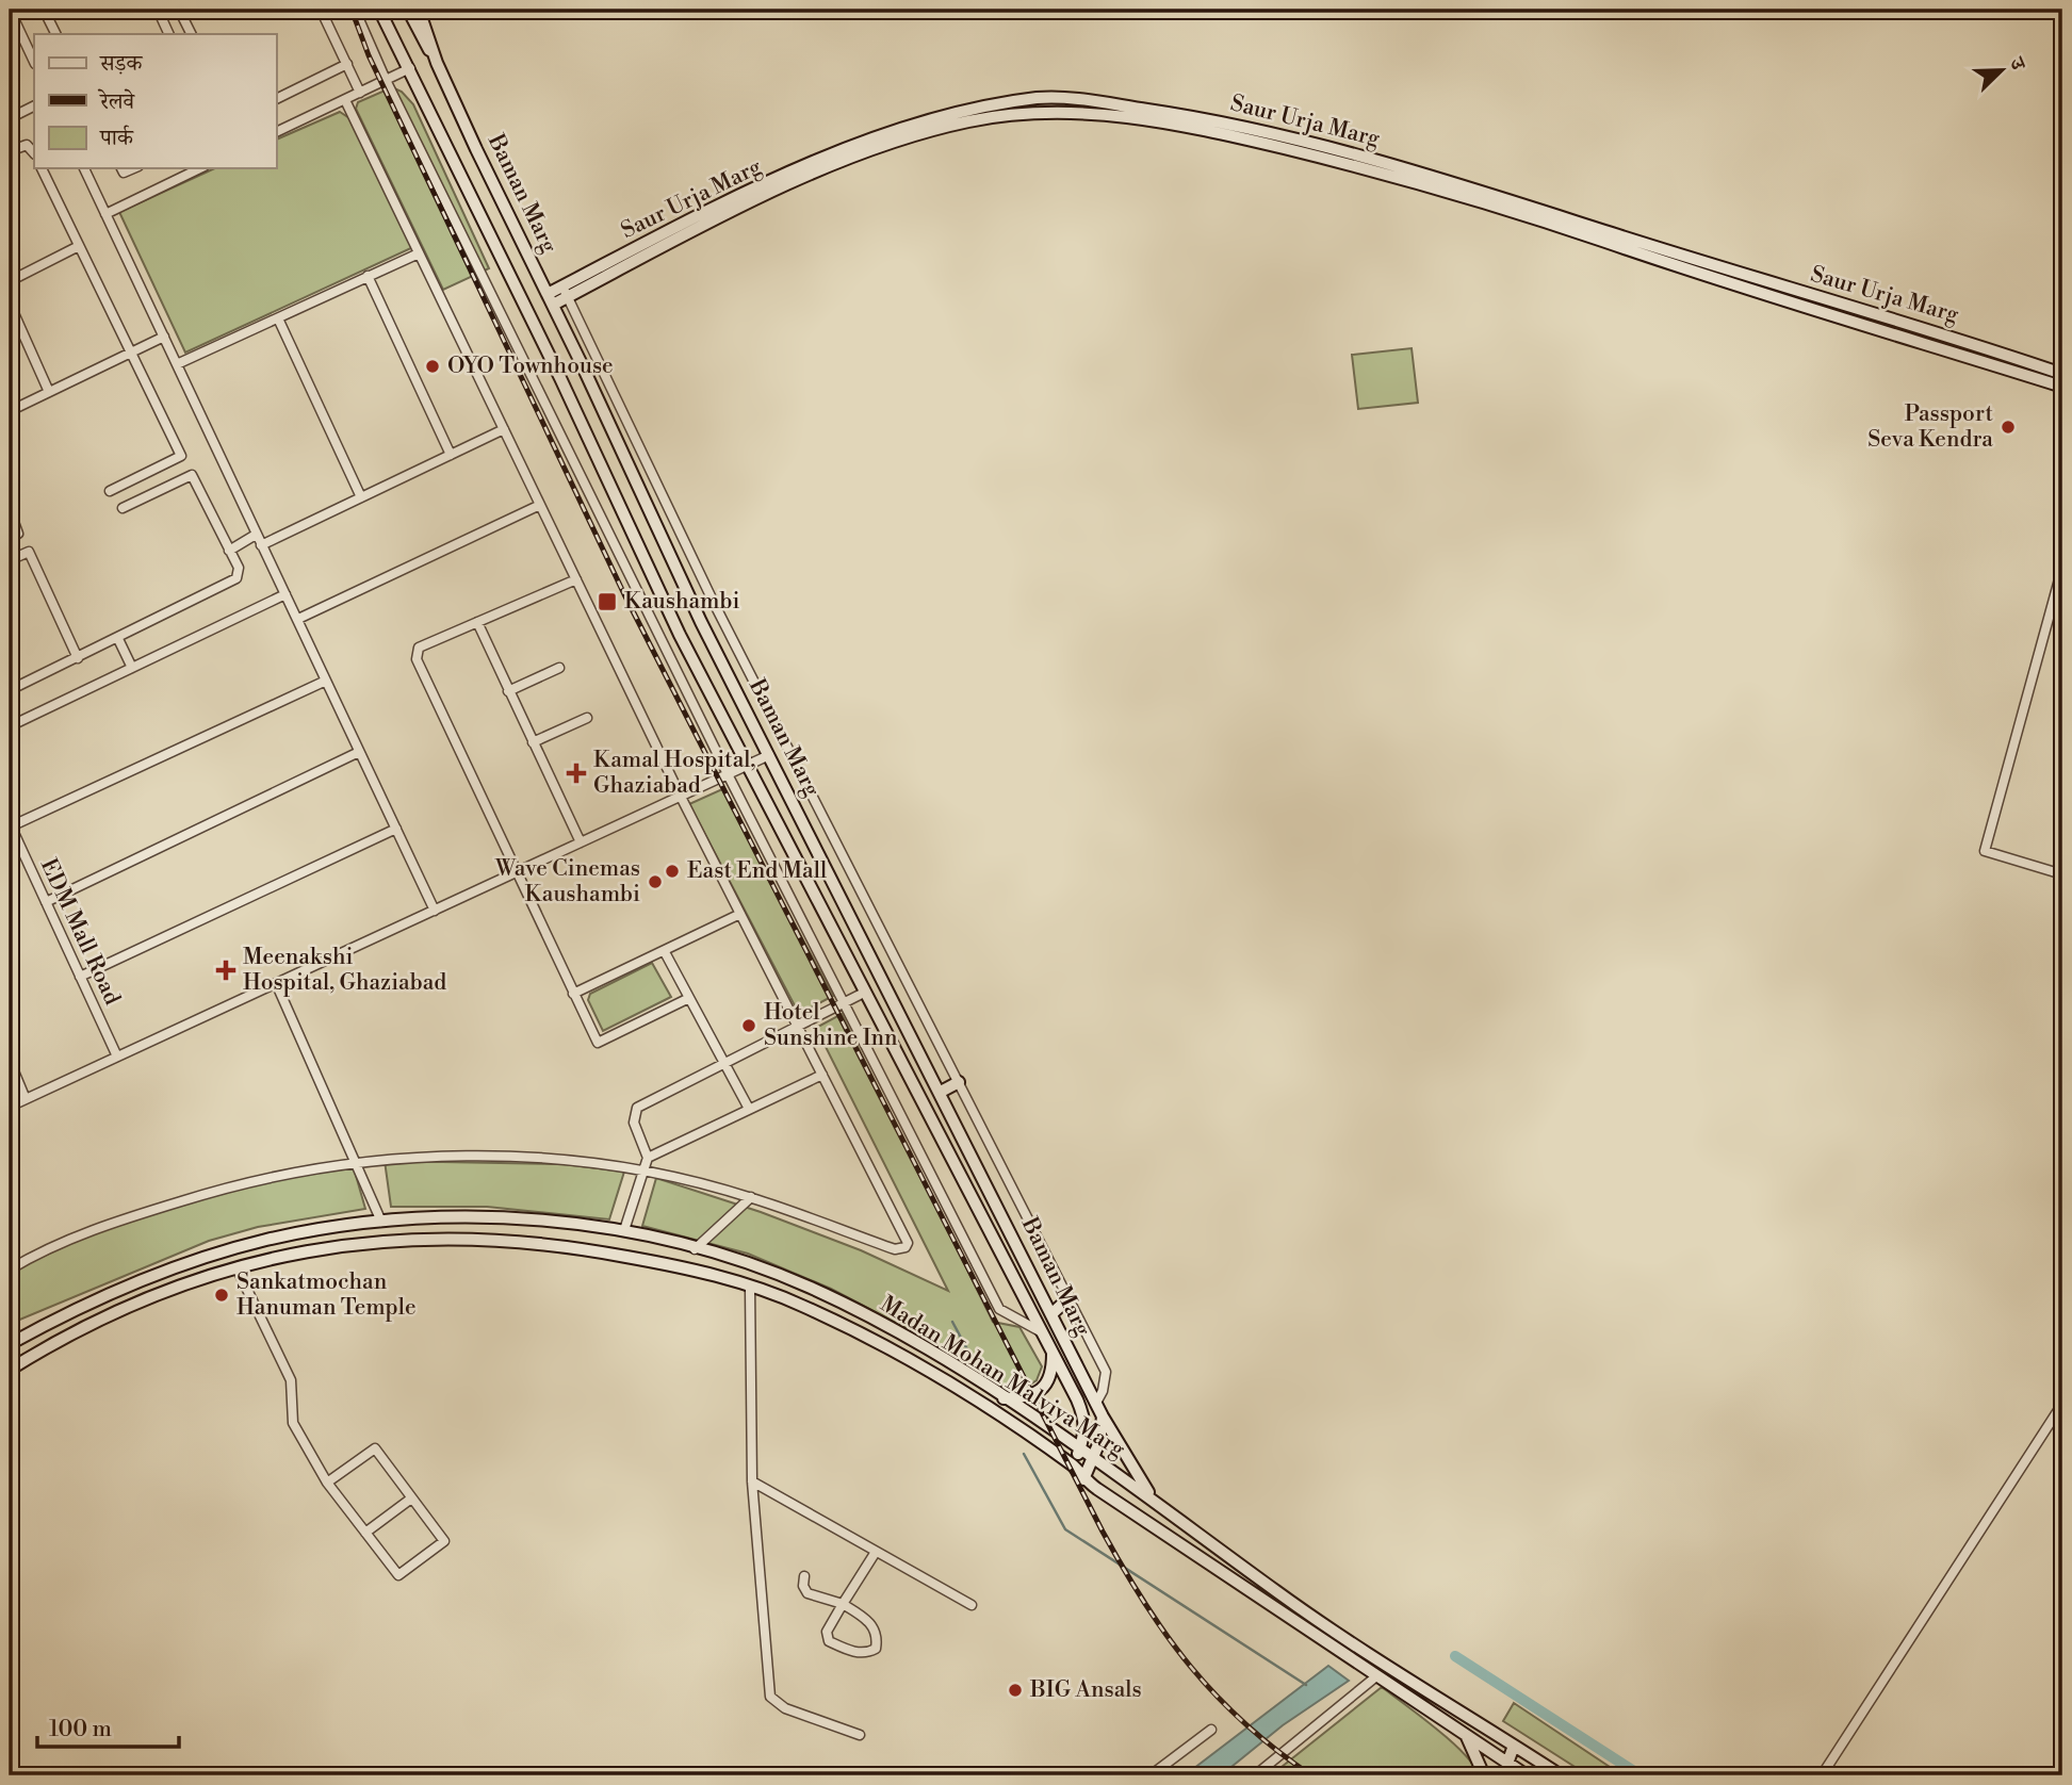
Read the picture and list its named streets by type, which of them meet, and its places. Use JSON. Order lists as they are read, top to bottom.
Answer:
{
  "streets": {
    "main road": ["Saur Urja Marg", "Baman Marg", "Madan Mohan Malviya Marg"],
    "street": ["EDM Mall Road"]
  },
  "crossings": [
    ["Saur Urja Marg", "Baman Marg"],
    ["Baman Marg", "Madan Mohan Malviya Marg"]
  ],
  "places": {
    "other": [
      "OYO Townhouse",
      "Passport Seva Kendra",
      "East End Mall",
      "Wave Cinemas Kaushambi",
      "Hotel Sunshine Inn",
      "Sankatmochan Hanuman Temple",
      "BIG Ansals"
    ],
    "transit": ["Kaushambi"],
    "health": ["Kamal Hospital, Ghaziabad", "Meenakshi Hospital, Ghaziabad"]
  },
  "legend": ["सड़क", "रेलवे", "पार्क"],
  "scale_bar": "100 m",
  "north": "top right"
}
